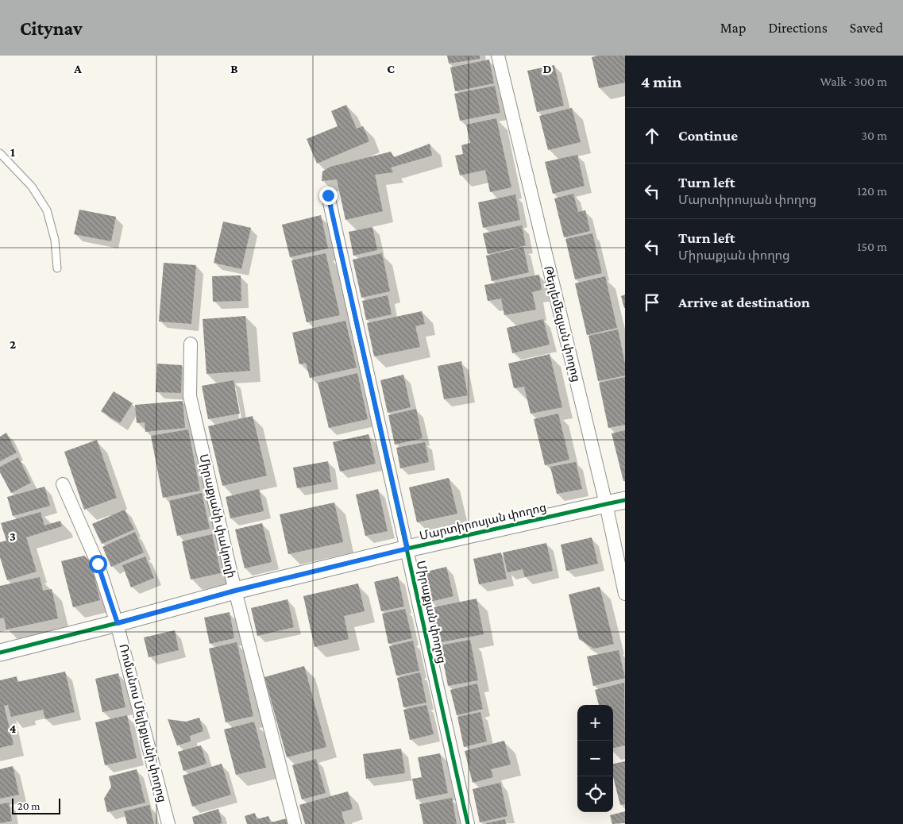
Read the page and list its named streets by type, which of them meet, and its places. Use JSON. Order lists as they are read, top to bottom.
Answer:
{
  "streets": {
    "street": [
      "Թերլեմեզյան փողոց",
      "Միրաքյանի փակուղի",
      "Մարտիրոսյան փողոց",
      "Միրաքյան փողոց",
      "Ռոմանոս Մելիքյանի փողոց"
    ]
  },
  "crossings": [
    ["Թերլեմեզյան փողոց", "Մարտիրոսյան փողոց"],
    ["Միրաքյանի փակուղի", "Մարտիրոսյան փողոց"],
    ["Մարտիրոսյան փողոց", "Միրաքյան փողոց"],
    ["Մարտիրոսյան փողոց", "Ռոմանոս Մելիքյանի փողոց"]
  ],
  "scale_bar": "20 m",
  "page": {
    "header": "Citynav",
    "nav": ["Map", "Directions", "Saved"],
    "heading": ["4 min", "Walk · 300 m"],
    "list": [
      ["Continue", "30 m"],
      ["Turn left", "Մարտիրոսյան փողոց", "120 m"],
      ["Turn left", "Միրաքյան փողոց", "150 m"],
      "Arrive at destination"
    ],
    "map_buttons": ["+", "−"],
    "scale": "20 m"
  },
  "grid": {
    "columns": [
      "A",
      "B",
      "C",
      "D"
    ],
    "rows": [
      "1",
      "2",
      "3",
      "4"
    ]
  }
}
